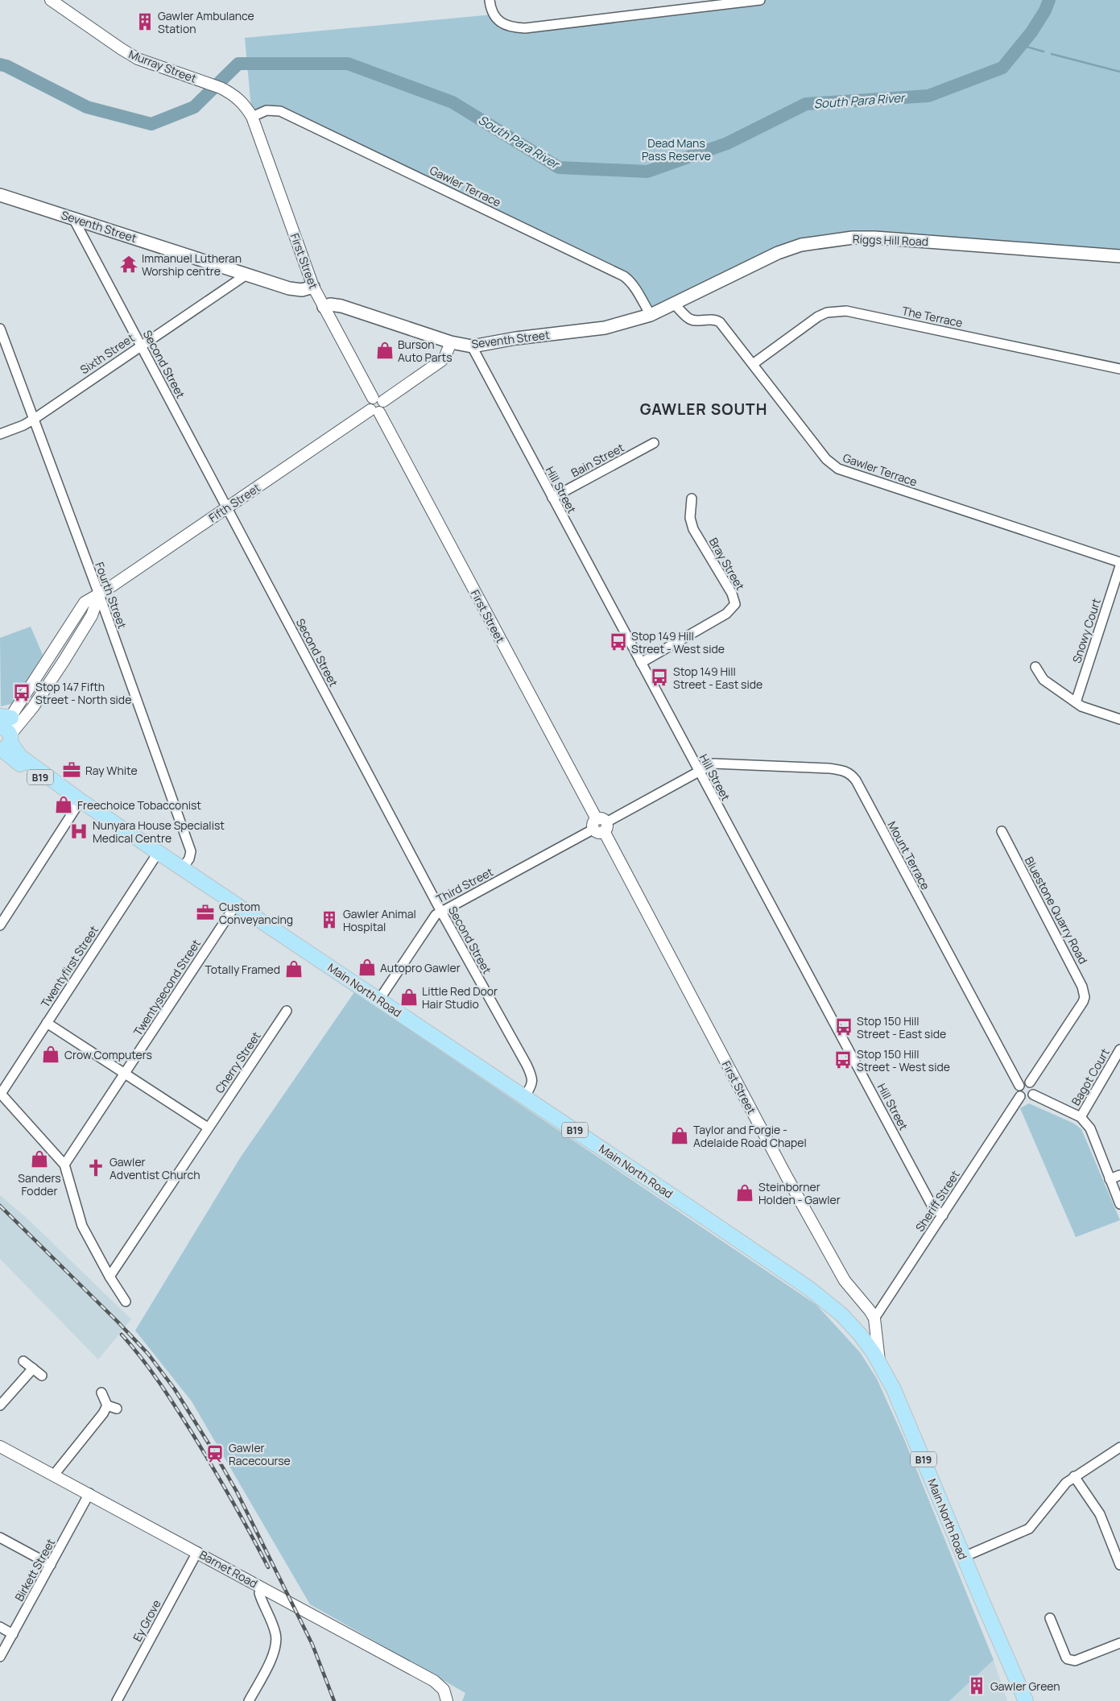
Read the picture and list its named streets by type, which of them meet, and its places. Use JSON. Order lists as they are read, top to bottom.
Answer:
{
  "streets": {
    "main road": [
      "Seventh Street",
      "Riggs Hill Road",
      "B19",
      "Main North Road"
    ],
    "street": [
      "Murray Street",
      "Gawler Terrace",
      "First Street",
      "The Terrace",
      "Sixth Street",
      "Second Street",
      "Bain Street",
      "Hill Street",
      "Fifth Street",
      "Bray Street",
      "Fourth Street",
      "Snowy Court",
      "Mount Terrace",
      "Third Street",
      "Bluestone Quarry Road",
      "Twentyfirst Street",
      "Twentysecond Street",
      "Cherry Street",
      "Bagot Court",
      "Sheriff Street",
      "Barnet Road",
      "Birkett Street",
      "Ey Grove"
    ]
  },
  "crossings": [
    ["Murray Street", "Gawler Terrace"],
    ["Murray Street", "First Street"],
    ["Gawler Terrace", "Seventh Street"],
    ["Gawler Terrace", "Riggs Hill Road"],
    ["Gawler Terrace", "First Street"],
    ["Gawler Terrace", "The Terrace"],
    ["Seventh Street", "Riggs Hill Road"],
    ["Seventh Street", "First Street"],
    ["Seventh Street", "Sixth Street"],
    ["Seventh Street", "Second Street"],
    ["Seventh Street", "Hill Street"],
    ["First Street", "Fifth Street"],
    ["First Street", "Third Street"],
    ["First Street", "Main North Road"],
    ["First Street", "Sheriff Street"],
    ["Sixth Street", "Second Street"],
    ["Sixth Street", "Fourth Street"],
    ["Second Street", "Fifth Street"],
    ["Second Street", "Third Street"],
    ["Second Street", "Main North Road"],
    ["Bain Street", "Hill Street"],
    ["Hill Street", "Bray Street"],
    ["Hill Street", "Mount Terrace"],
    ["Hill Street", "Third Street"],
    ["Hill Street", "Sheriff Street"],
    ["Fifth Street", "Fourth Street"],
    ["Fifth Street", "B19"],
    ["Fourth Street", "Main North Road"],
    ["B19", "Main North Road"],
    ["Mount Terrace", "Third Street"],
    ["Mount Terrace", "Bluestone Quarry Road"],
    ["Mount Terrace", "Sheriff Street"],
    ["Third Street", "Main North Road"],
    ["Bluestone Quarry Road", "Sheriff Street"],
    ["Twentyfirst Street", "Main North Road"],
    ["Twentysecond Street", "Main North Road"],
    ["Barnet Road", "Birkett Street"],
    ["Barnet Road", "Ey Grove"]
  ],
  "districts": ["GAWLER SOUTH"],
  "water": ["South Para River"],
  "parks": ["Dead Mans Pass Reserve"],
  "places": {
    "building": ["Gawler Ambulance Station", "Gawler Animal Hospital", "Gawler Green"],
    "temple": ["Immanuel Lutheran Worship centre"],
    "shop": [
      "Burson Auto Parts",
      "Freechoice Tobacconist",
      "Autopro Gawler",
      "Totally Framed",
      "Little Red Door Hair Studio",
      "Crow Computers",
      "Taylor and Forgie - Adelaide Road Chapel",
      "Sanders Fodder",
      "Steinborner Holden - Gawler"
    ],
    "bus stop": [
      "Stop 149 Hill Street - West side",
      "Stop 149 Hill Street - East side",
      "Stop 147 Fifth Street - North side",
      "Stop 150 Hill Street - East side",
      "Stop 150 Hill Street - West side"
    ],
    "office": ["Ray White", "Custom Conveyancing"],
    "hospital": ["Nunyara House Specialist Medical Centre"],
    "church": ["Gawler Adventist Church"],
    "station": ["Gawler Racecourse"]
  }
}
